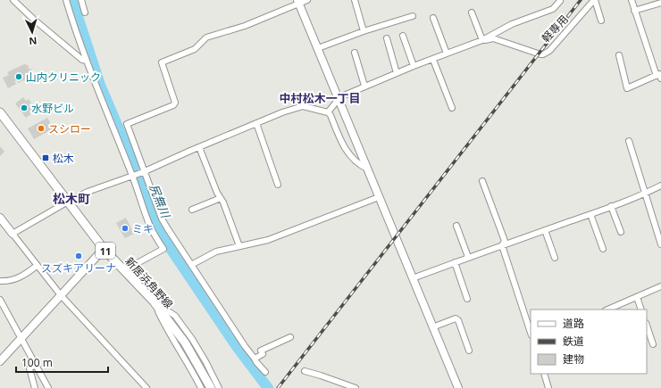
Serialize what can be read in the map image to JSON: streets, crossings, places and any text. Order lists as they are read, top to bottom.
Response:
{
  "streets": {
    "main road": ["11", "新居浜角野線"],
    "street": ["軽専用"]
  },
  "districts": ["中村松木一丁目", "松木町"],
  "water": ["尻無川"],
  "places": {
    "other": [
      "山内クリニック",
      "水野ビル",
      "スシロー",
      "ミキ",
      "スズキアリーナ"
    ],
    "transit": ["松木"]
  },
  "legend": ["道路", "鉄道", "建物"],
  "scale_bar": "100 m",
  "north": "bottom"
}
